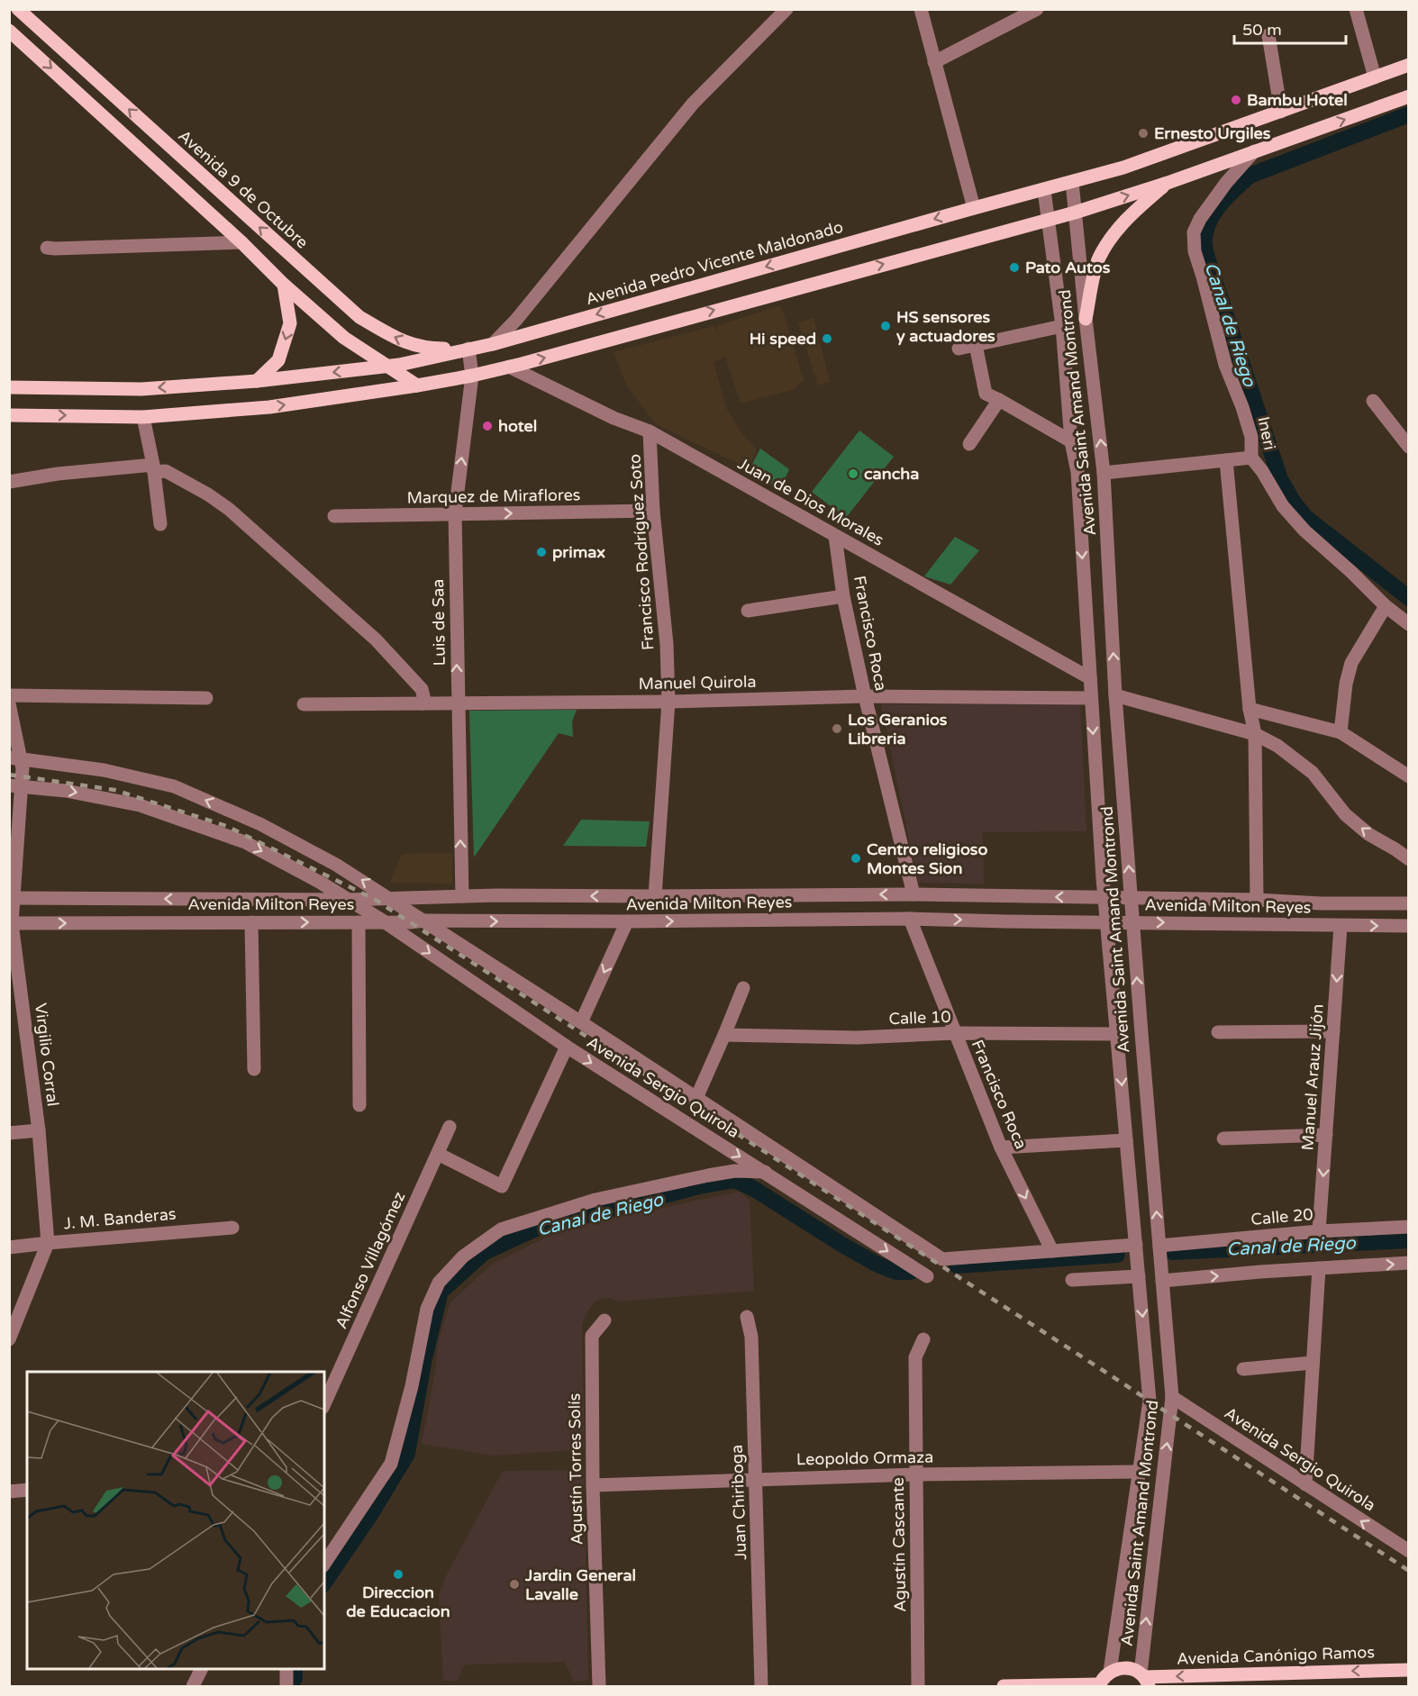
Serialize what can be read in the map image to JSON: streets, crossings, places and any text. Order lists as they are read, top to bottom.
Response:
{
  "streets": {
    "main road": ["Avenida 9 de Octubre", "Avenida Pedro Vicente Maldonado", "Avenida Canónigo Ramos"],
    "street": [
      "Avenida Saint Amand Montrond",
      "Ineri",
      "Marquez de Miraflores",
      "Juan de Dios Morales",
      "Francisco Rodríguez Soto",
      "Luis de Saa",
      "Francisco Roca",
      "Manuel Quirola",
      "Avenida Milton Reyes",
      "Calle 10",
      "Virgilio Corral",
      "Manuel Arauz Jijón",
      "Avenida Sergio Quirola",
      "Calle 20",
      "J. M. Banderas",
      "Alfonso Villagómez",
      "Leopoldo Ormaza",
      "Agustín Torres Solís",
      "Juan Chiriboga",
      "Agustín Cascante"
    ]
  },
  "crossings": [
    ["Avenida 9 de Octubre", "Avenida Pedro Vicente Maldonado"],
    ["Avenida 9 de Octubre", "Luis de Saa"],
    ["Avenida Pedro Vicente Maldonado", "Avenida Saint Amand Montrond"],
    ["Avenida Pedro Vicente Maldonado", "Luis de Saa"],
    ["Avenida Saint Amand Montrond", "Juan de Dios Morales"],
    ["Avenida Saint Amand Montrond", "Manuel Quirola"],
    ["Avenida Saint Amand Montrond", "Avenida Milton Reyes"],
    ["Avenida Saint Amand Montrond", "Calle 10"],
    ["Avenida Saint Amand Montrond", "Avenida Sergio Quirola"],
    ["Avenida Saint Amand Montrond", "Calle 20"],
    ["Avenida Saint Amand Montrond", "Leopoldo Ormaza"],
    ["Avenida Saint Amand Montrond", "Avenida Canónigo Ramos"],
    ["Marquez de Miraflores", "Francisco Rodríguez Soto"],
    ["Marquez de Miraflores", "Luis de Saa"],
    ["Juan de Dios Morales", "Francisco Rodríguez Soto"],
    ["Juan de Dios Morales", "Francisco Roca"],
    ["Francisco Rodríguez Soto", "Manuel Quirola"],
    ["Francisco Rodríguez Soto", "Avenida Milton Reyes"],
    ["Luis de Saa", "Manuel Quirola"],
    ["Luis de Saa", "Avenida Milton Reyes"],
    ["Francisco Roca", "Manuel Quirola"],
    ["Francisco Roca", "Avenida Milton Reyes"],
    ["Francisco Roca", "Calle 10"],
    ["Francisco Roca", "Avenida Sergio Quirola"],
    ["Avenida Milton Reyes", "Virgilio Corral"],
    ["Avenida Milton Reyes", "Manuel Arauz Jijón"],
    ["Avenida Milton Reyes", "Avenida Sergio Quirola"],
    ["Virgilio Corral", "Avenida Sergio Quirola"],
    ["Virgilio Corral", "J. M. Banderas"],
    ["Manuel Arauz Jijón", "Calle 20"],
    ["Leopoldo Ormaza", "Agustín Torres Solís"],
    ["Leopoldo Ormaza", "Juan Chiriboga"],
    ["Leopoldo Ormaza", "Agustín Cascante"]
  ],
  "one_way": [
    "Marquez de Miraflores",
    "Luis de Saa",
    "Manuel Arauz Jijón",
    "Avenida Canónigo Ramos"
  ],
  "water": ["Canal de Riego"],
  "places": [
    "Bambu Hotel",
    "Ernesto Urgiles",
    "Pato Autos",
    "HS sensores y actuadores",
    "Hi speed",
    "hotel",
    "cancha",
    "primax",
    "Los Geranios Libreria",
    "Centro religioso Montes Sion",
    "Direccion de Educacion",
    "Jardin General Lavalle"
  ],
  "scale_bar": "50 m"
}
